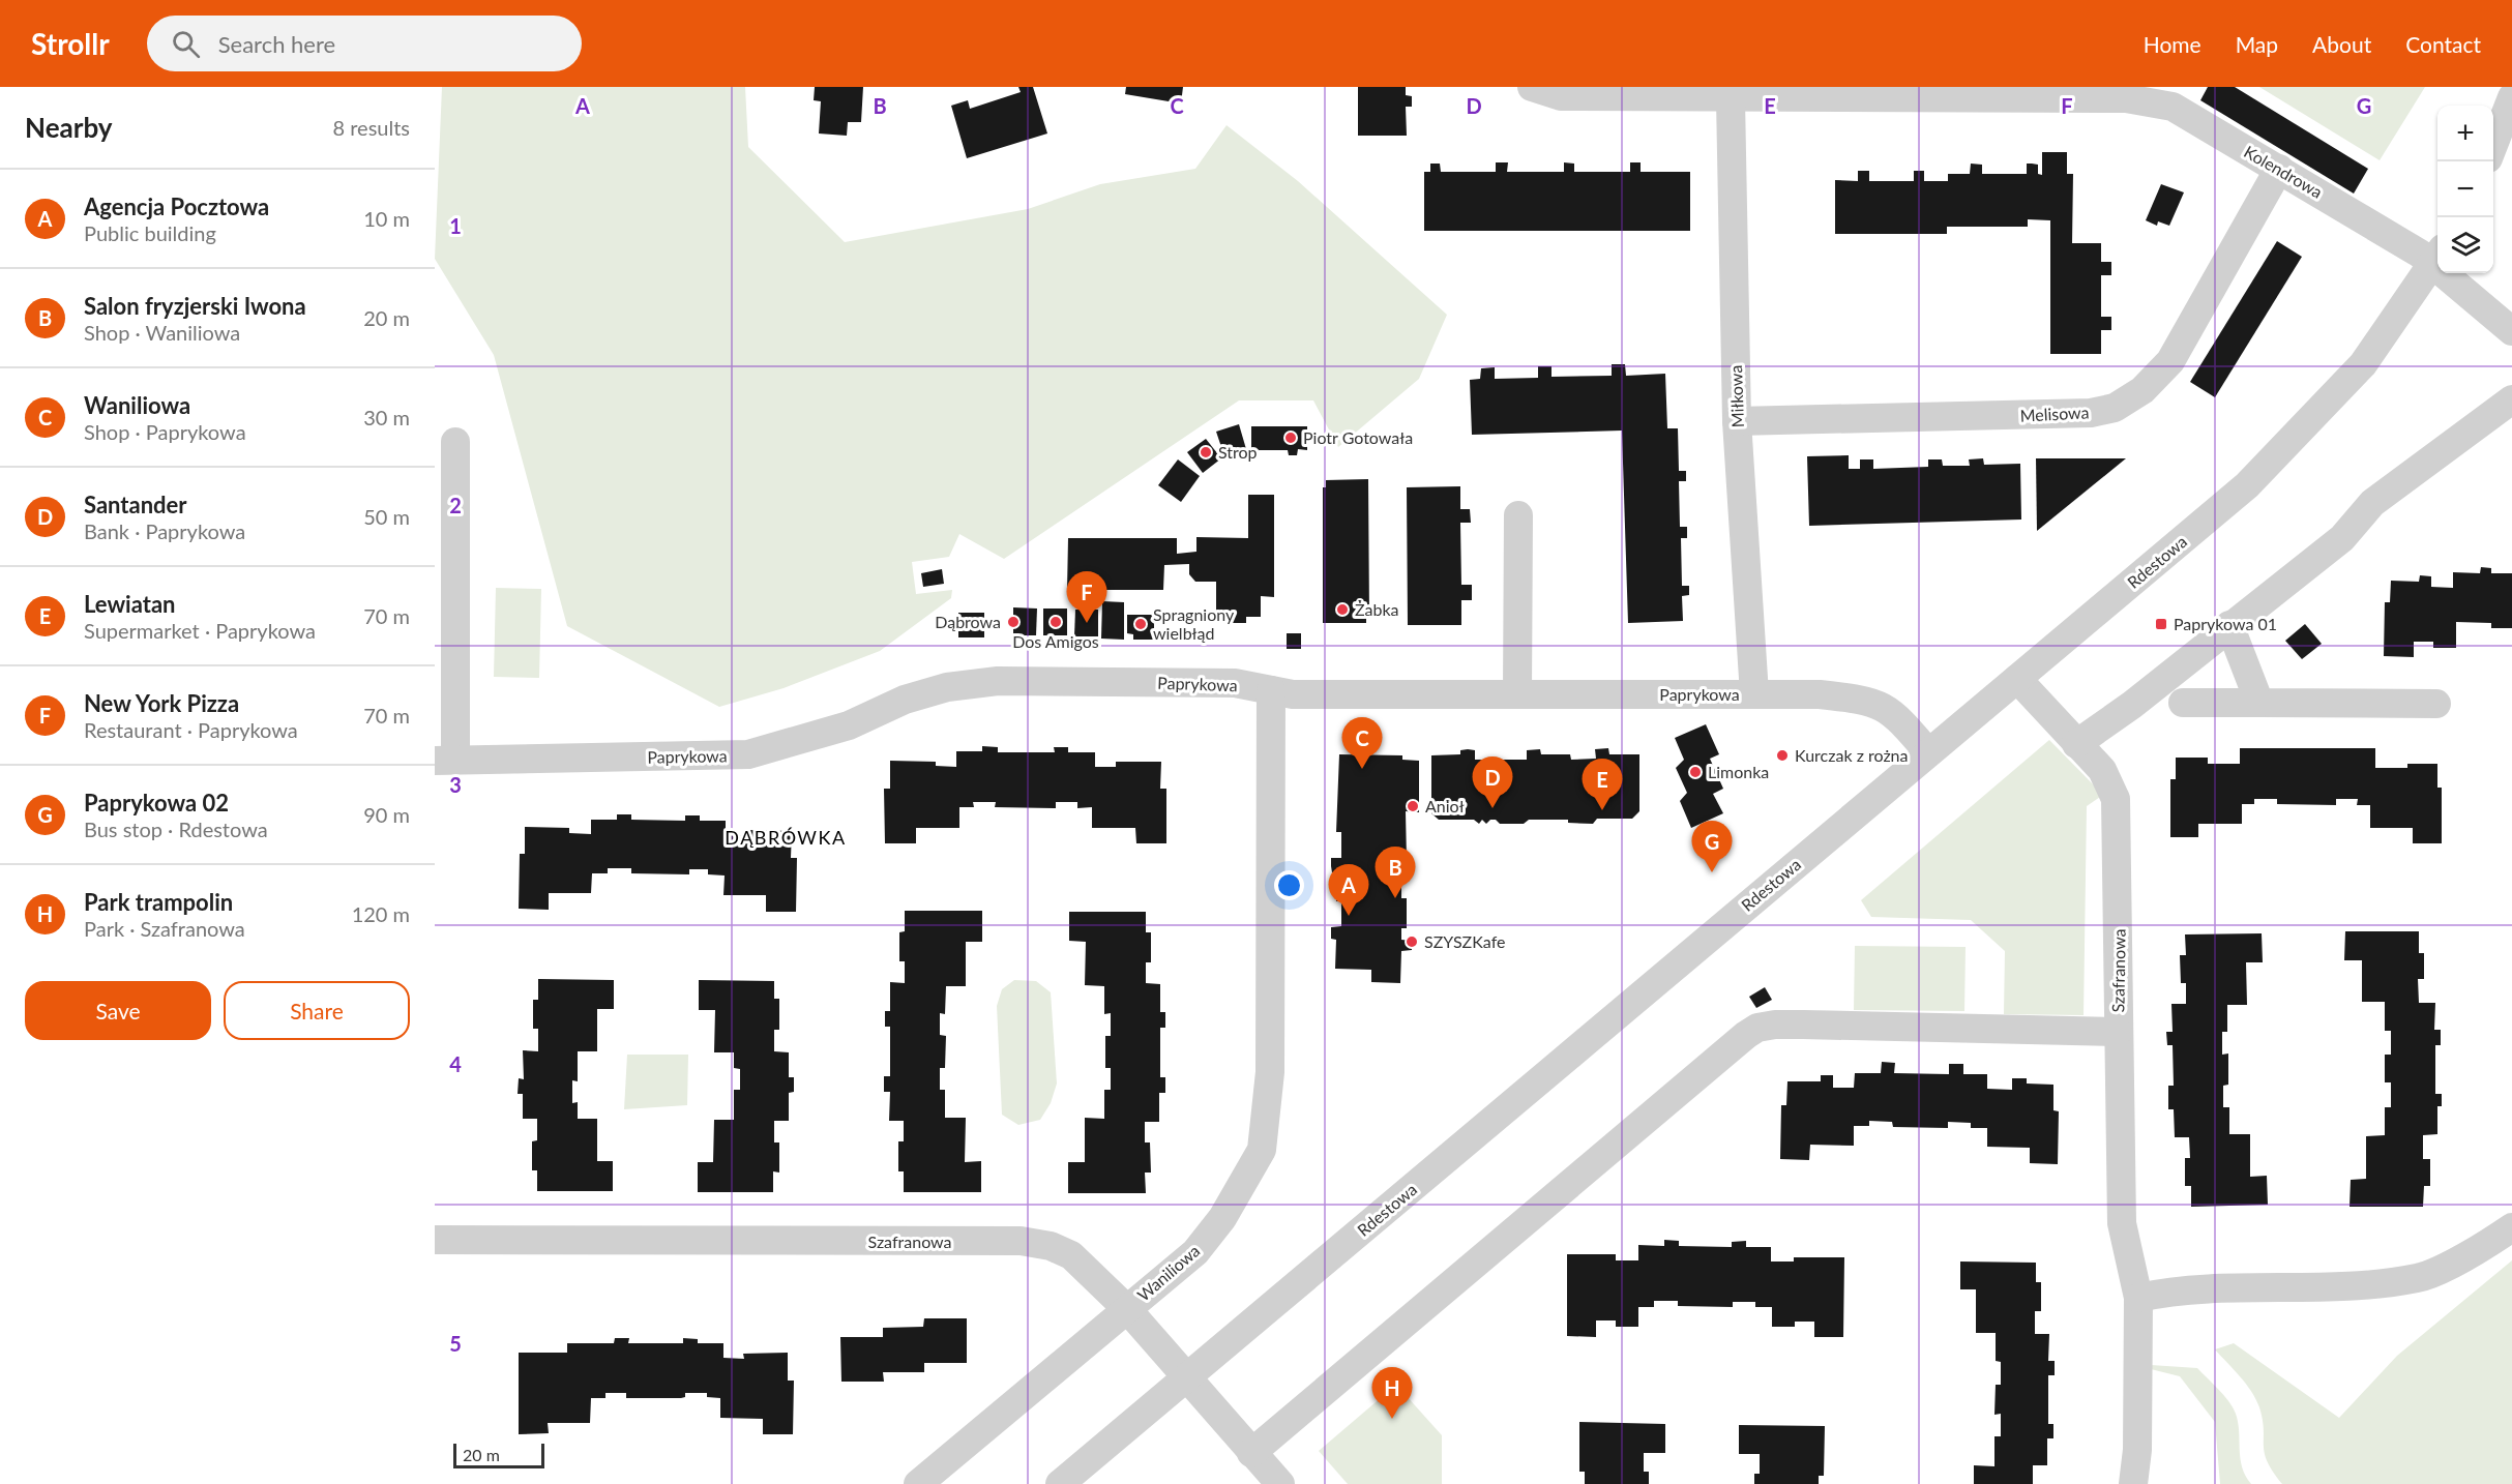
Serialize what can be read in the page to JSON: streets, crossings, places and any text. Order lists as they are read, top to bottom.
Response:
{
  "streets": {
    "street": [
      "Kolendrowa",
      "Miłkowa",
      "Melisowa",
      "Rdestowa",
      "Paprykowa",
      "Szafranowa",
      "Waniliowa"
    ]
  },
  "crossings": [
    ["Kolendrowa", "Miłkowa"],
    ["Kolendrowa", "Melisowa"],
    ["Kolendrowa", "Rdestowa"],
    ["Miłkowa", "Melisowa"],
    ["Miłkowa", "Paprykowa"],
    ["Rdestowa", "Paprykowa"],
    ["Rdestowa", "Szafranowa"],
    ["Paprykowa", "Waniliowa"],
    ["Szafranowa", "Waniliowa"]
  ],
  "districts": ["DĄBRÓWKA"],
  "places": {
    "other": [
      "Piotr Gotowała",
      "Strop",
      "Żabka",
      "Dąbrowa",
      "Dos Amigos",
      "Spragniony wielbłąd",
      "Kurczak z rożna",
      "Limonka",
      "Anioł",
      "SZYSZKafe"
    ],
    "transit": ["Paprykowa 01"]
  },
  "scale_bar": "20 m",
  "page": {
    "header": "Strollr",
    "search": "Search here",
    "nav": [
      "Home",
      "Map",
      "About",
      "Contact"
    ],
    "heading": ["Nearby", "8 results"],
    "map_buttons": ["+", "−"],
    "list": [
      {
        "mark": "A",
        "name": "Agencja Pocztowa",
        "note": "Public building",
        "value": "10 m"
      },
      {
        "mark": "B",
        "name": "Salon fryzjerski Iwona",
        "note": "Shop · Waniliowa",
        "value": "20 m"
      },
      {
        "mark": "C",
        "name": "Waniliowa",
        "note": "Shop · Paprykowa",
        "value": "30 m"
      },
      {
        "mark": "D",
        "name": "Santander",
        "note": "Bank · Paprykowa",
        "value": "50 m"
      },
      {
        "mark": "E",
        "name": "Lewiatan",
        "note": "Supermarket · Paprykowa",
        "value": "70 m"
      },
      {
        "mark": "F",
        "name": "New York Pizza",
        "note": "Restaurant · Paprykowa",
        "value": "70 m"
      },
      {
        "mark": "G",
        "name": "Paprykowa 02",
        "note": "Bus stop · Rdestowa",
        "value": "90 m"
      },
      {
        "mark": "H",
        "name": "Park trampolin",
        "note": "Park · Szafranowa",
        "value": "120 m"
      }
    ],
    "pins": [
      "F",
      "C",
      "D",
      "E",
      "G",
      "B",
      "A",
      "H"
    ],
    "buttons": ["Save", "Share"],
    "scale": "20 m"
  },
  "grid": {
    "columns": [
      "A",
      "B",
      "C",
      "D",
      "E",
      "F",
      "G"
    ],
    "rows": [
      "1",
      "2",
      "3",
      "4",
      "5"
    ]
  }
}
